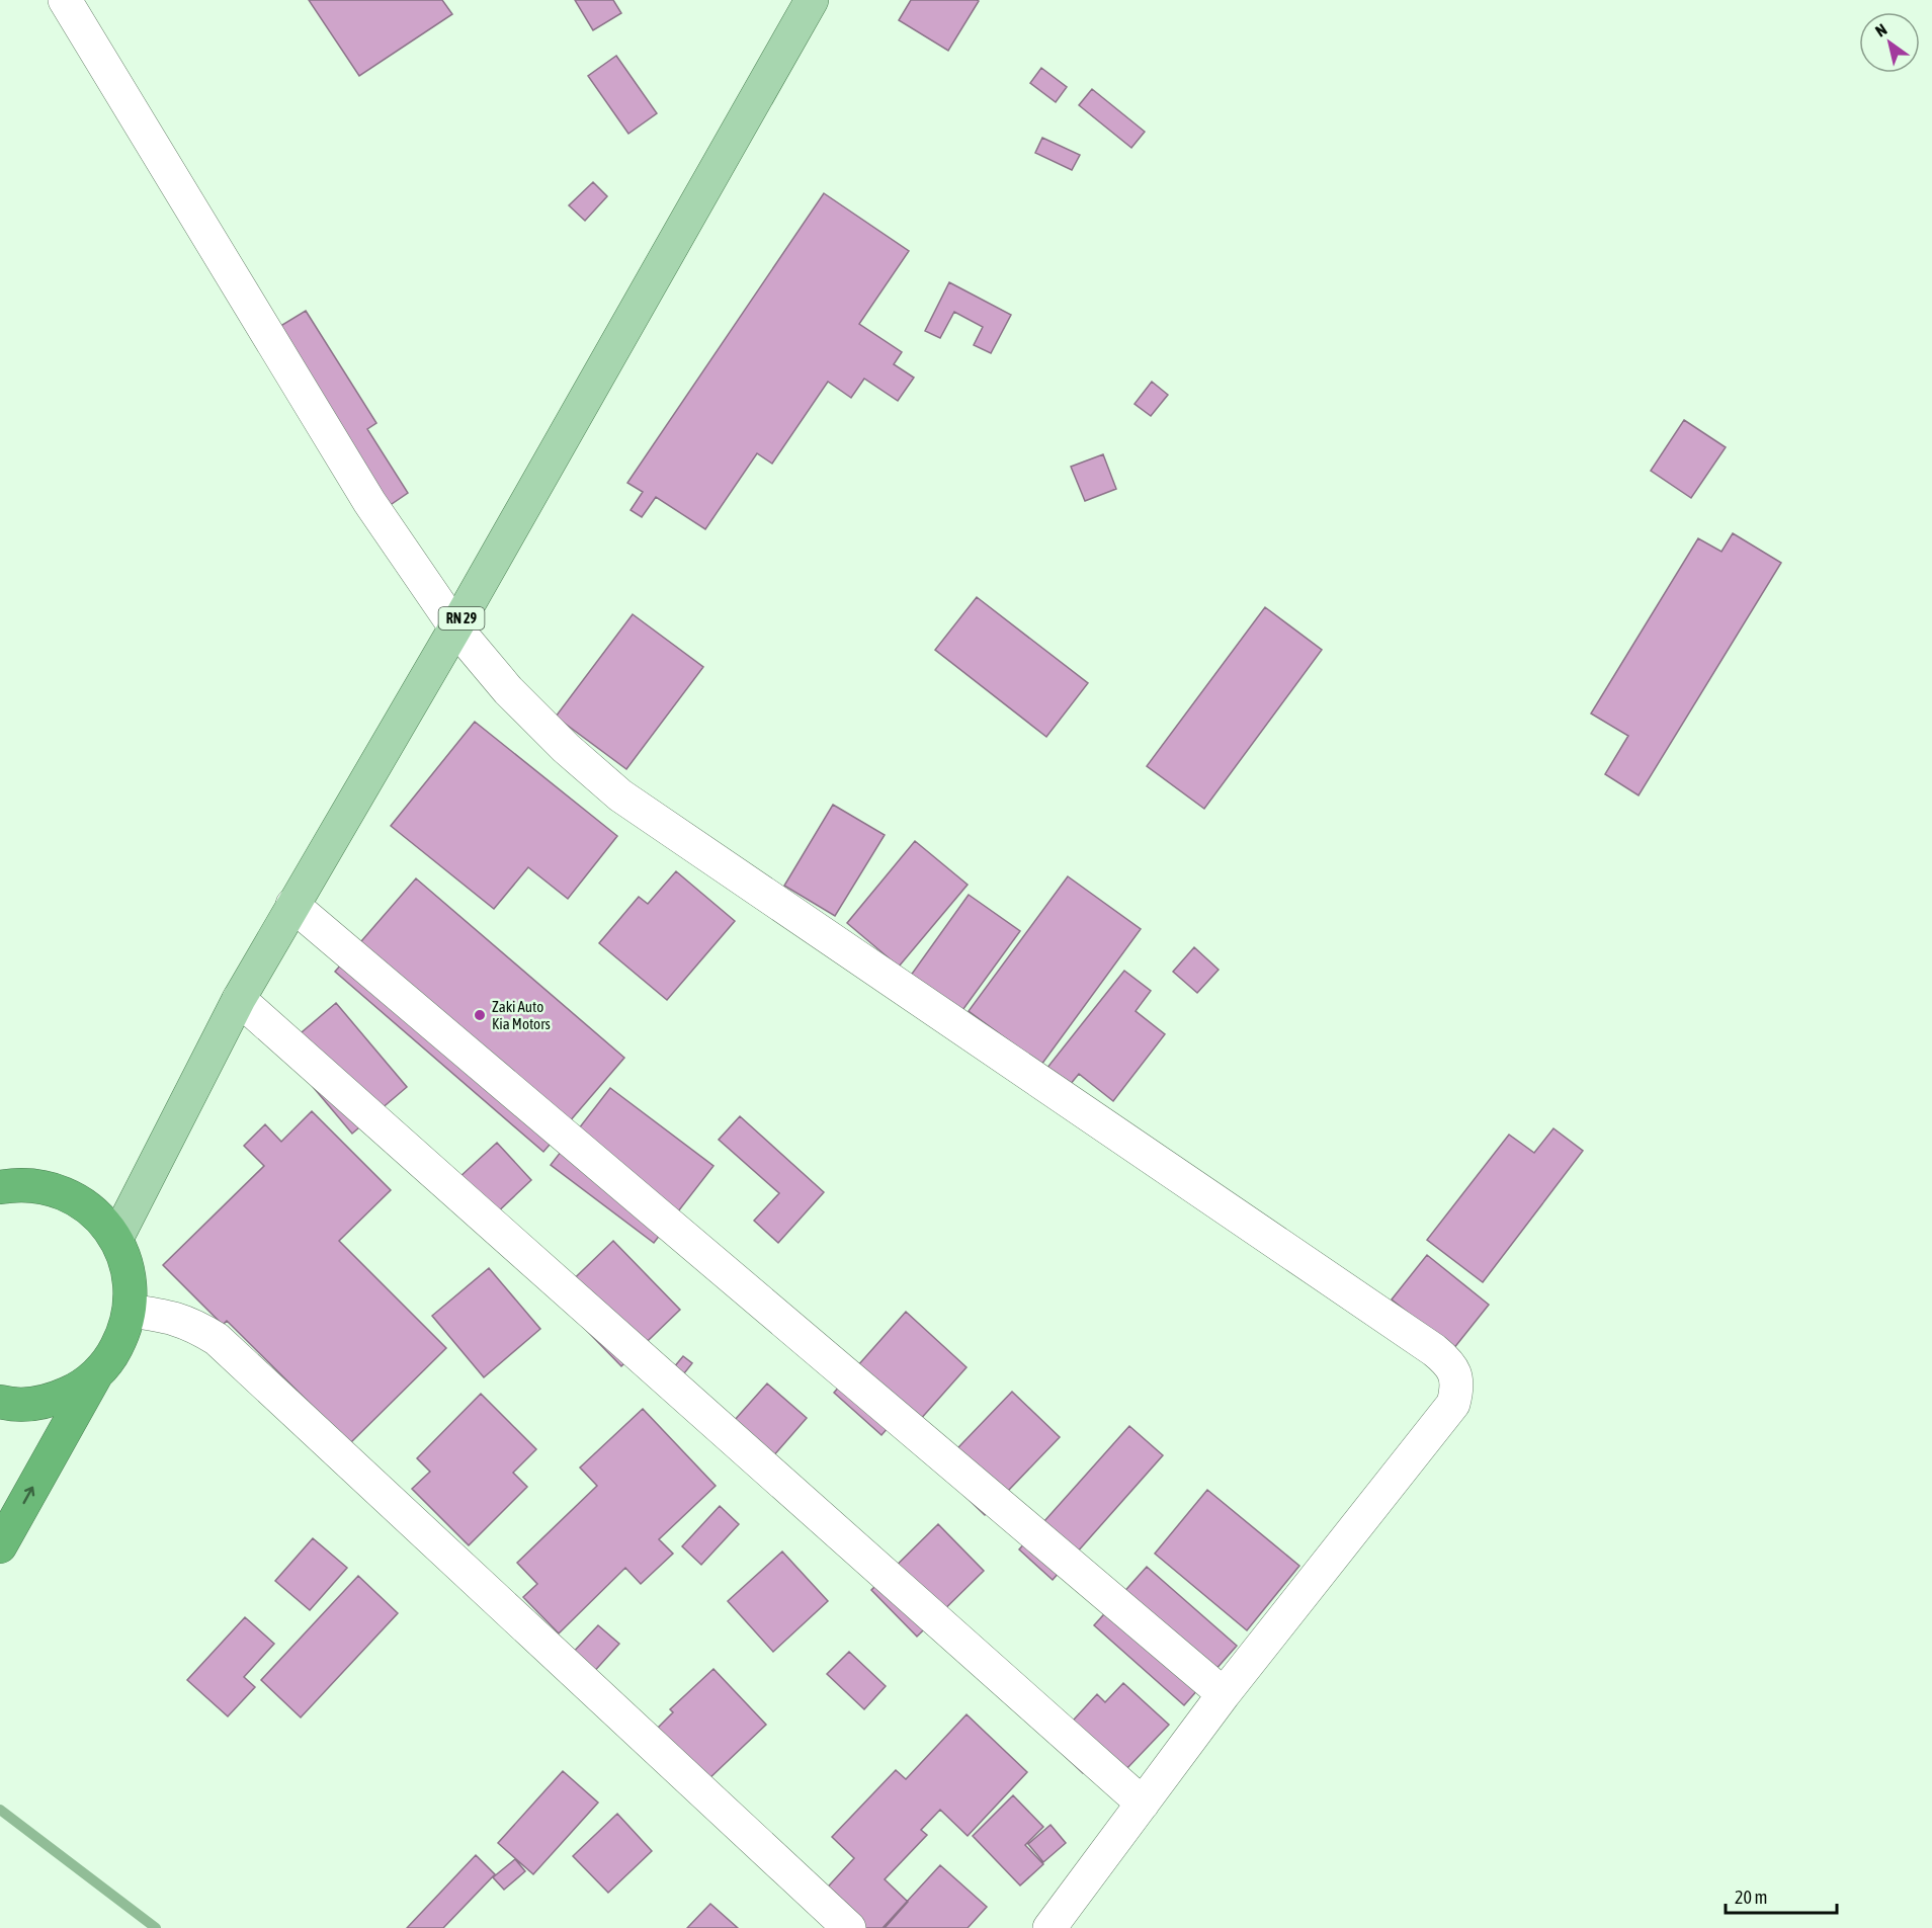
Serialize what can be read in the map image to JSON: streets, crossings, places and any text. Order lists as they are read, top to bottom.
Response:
{
  "streets": {
    "main road": ["RN 29"]
  },
  "places": ["Zaki Auto Kia Motors"],
  "scale_bar": "20 m",
  "north": "top left"
}
